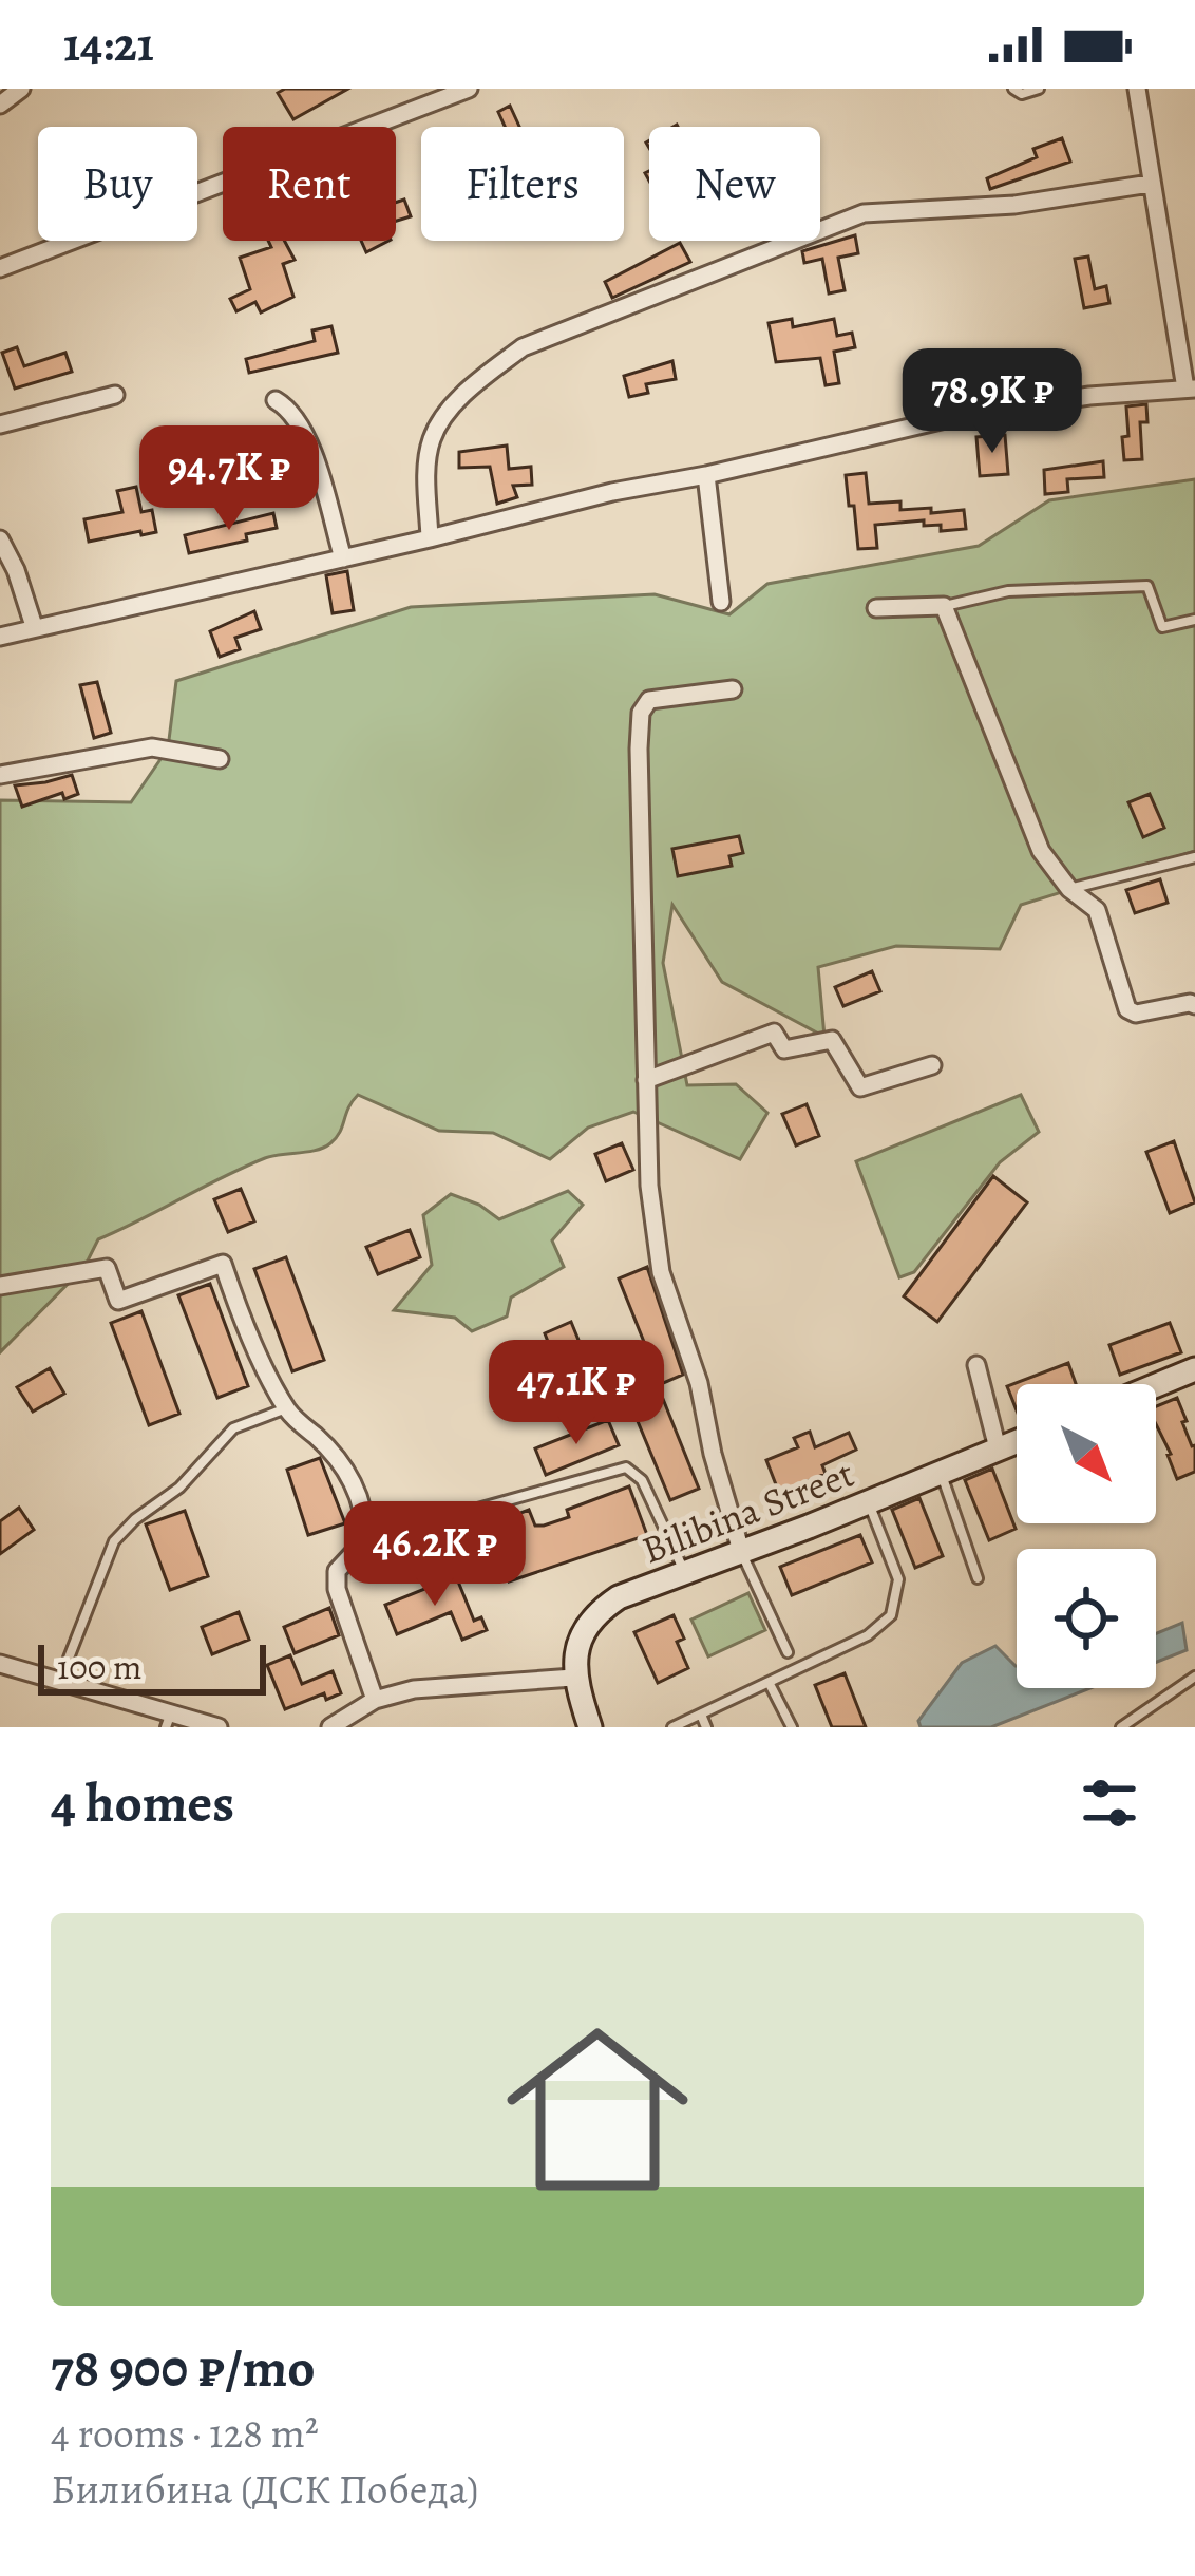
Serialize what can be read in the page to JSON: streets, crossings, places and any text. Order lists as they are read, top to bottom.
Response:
{
  "streets": {
    "main road": ["Bilibina Street"]
  },
  "scale_bar": "100 m",
  "north": "bottom right",
  "page": {
    "status": "14:21",
    "chip": [
      "Buy",
      "Rent",
      "Filters",
      "New"
    ],
    "price": [
      "78.9K ₽",
      "94.7K ₽",
      "47.1K ₽",
      "46.2K ₽"
    ],
    "scale": "100 m",
    "heading": "4 homes",
    "list": [
      {
        "name": "78 900 ₽/mo",
        "note": "4 rooms · 128 m² · Билибина (ДСК Победа)"
      }
    ]
  }
}
